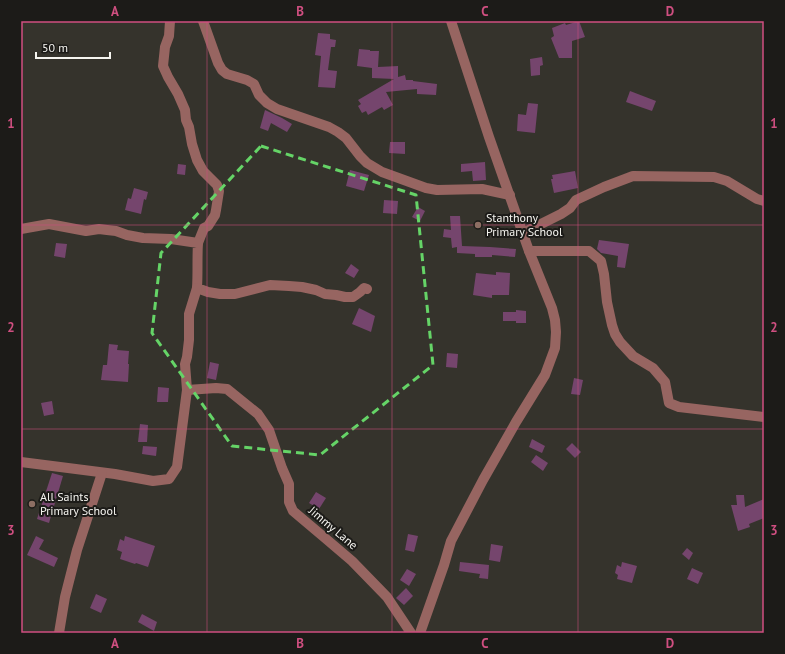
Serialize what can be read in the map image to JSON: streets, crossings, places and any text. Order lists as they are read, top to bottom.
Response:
{
  "streets": {
    "street": ["Jimmy Lane"]
  },
  "places": ["Stanthony Primary School", "All Saints Primary School"],
  "scale_bar": "50 m",
  "grid": {
    "columns": [
      "A",
      "B",
      "C",
      "D"
    ],
    "rows": ["1", "2", "3"]
  }
}
